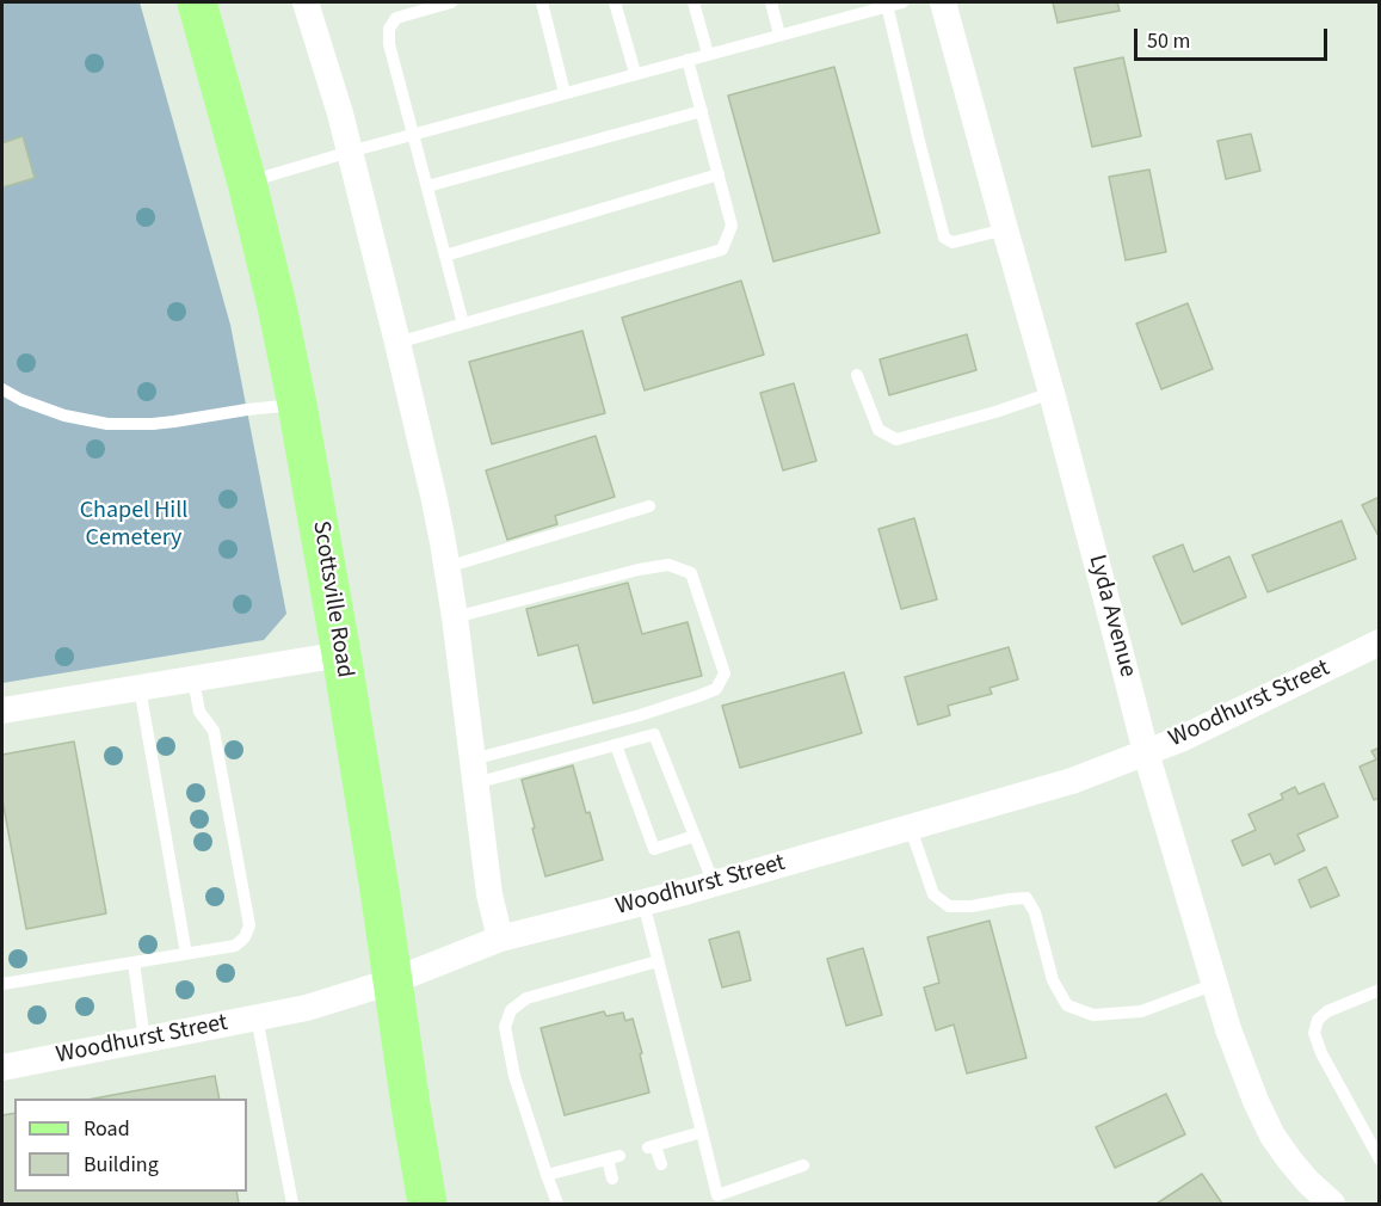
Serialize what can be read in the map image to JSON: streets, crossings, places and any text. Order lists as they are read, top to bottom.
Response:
{
  "streets": {
    "main road": ["Scottsville Road"],
    "street": ["Lyda Avenue", "Woodhurst Street"]
  },
  "crossings": [
    ["Scottsville Road", "Woodhurst Street"],
    ["Lyda Avenue", "Woodhurst Street"]
  ],
  "parks": ["Chapel Hill Cemetery"],
  "legend": ["Road", "Building"],
  "scale_bar": "50 m"
}
